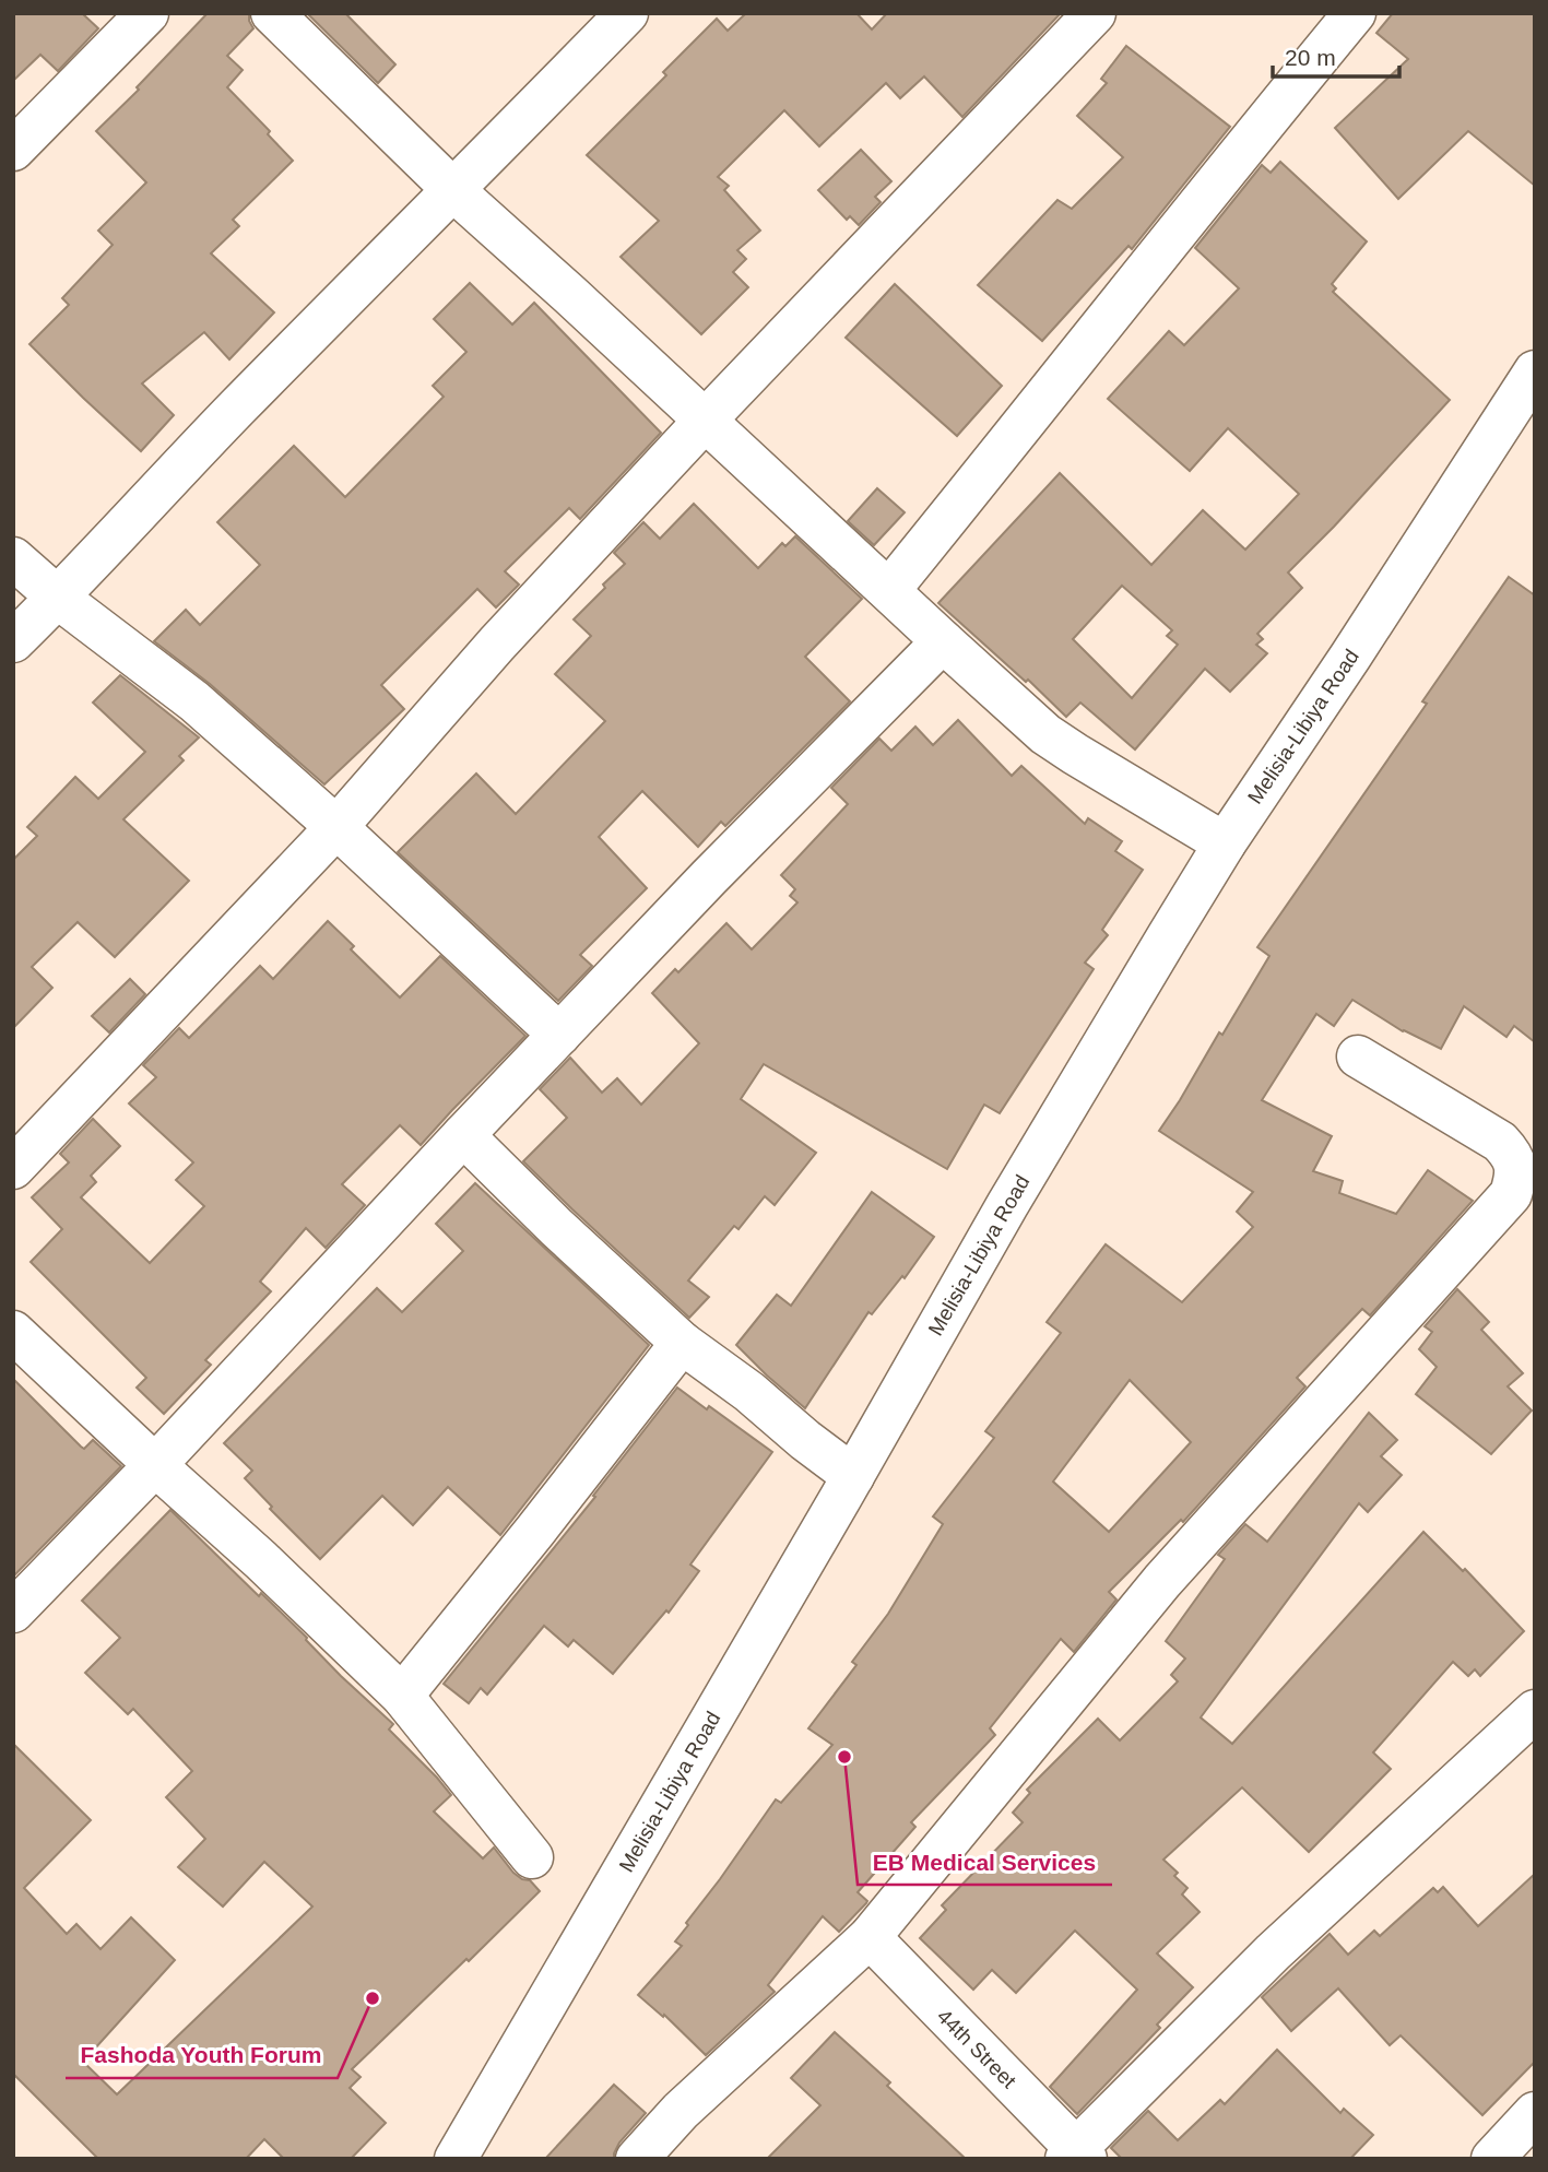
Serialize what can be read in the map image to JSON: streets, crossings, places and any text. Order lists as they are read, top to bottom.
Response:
{
  "streets": {
    "street": ["Melisia-Libiya Road", "44th Street"]
  },
  "places": ["EB Medical Services", "Fashoda Youth Forum"],
  "scale_bar": "20 m"
}
